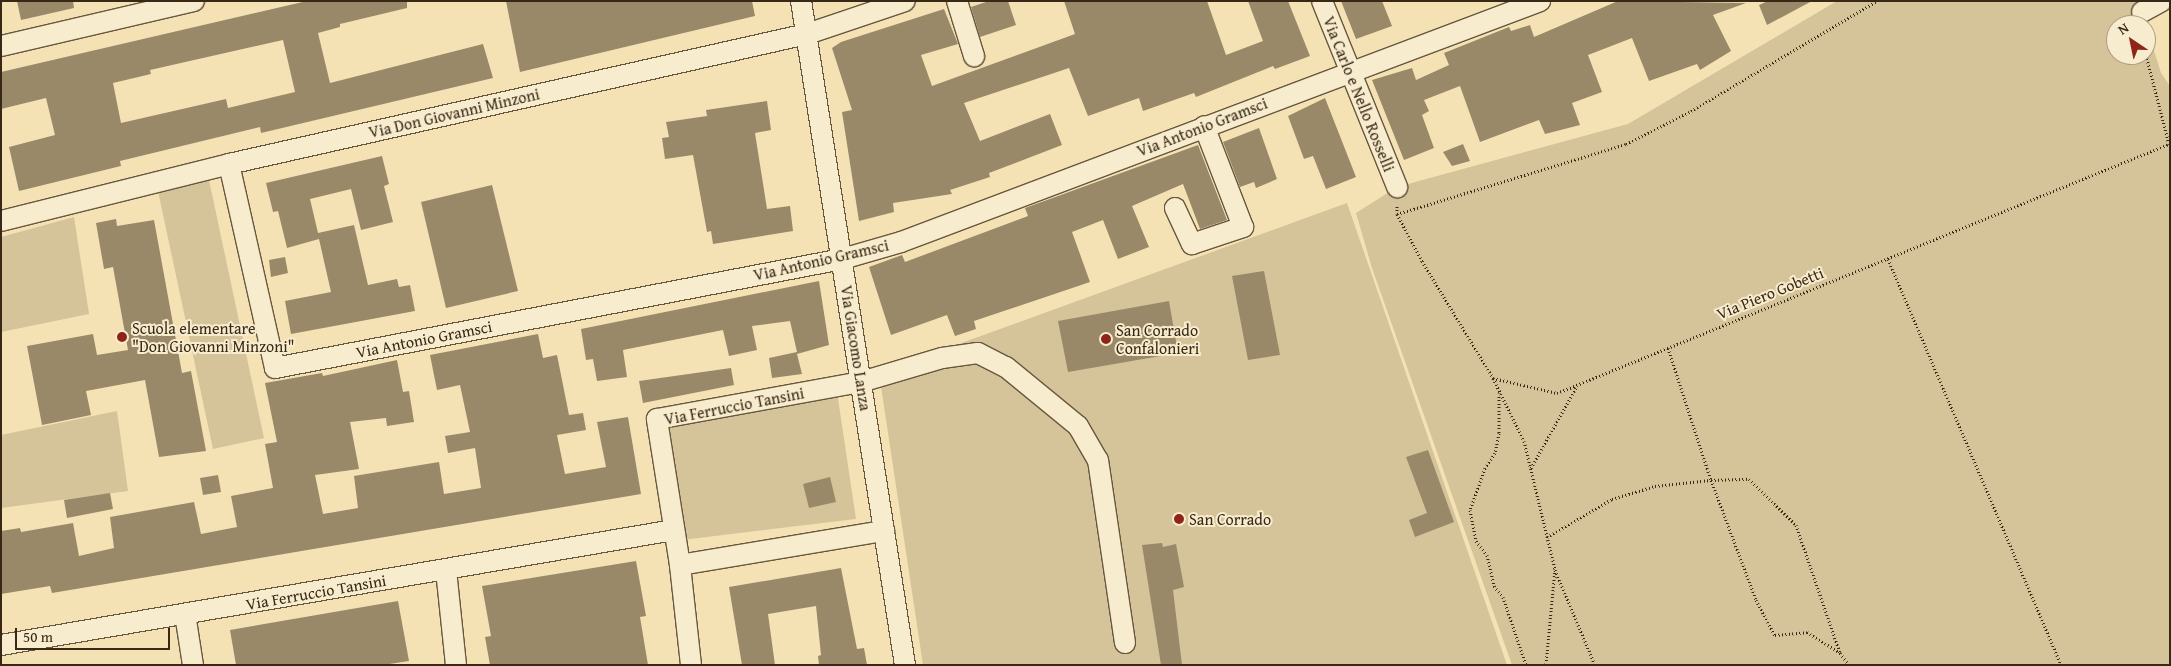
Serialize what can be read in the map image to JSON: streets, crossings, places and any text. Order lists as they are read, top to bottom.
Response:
{
  "streets": {
    "street": [
      "Via Carlo e Nello Rosselli",
      "Via Don Giovanni Minzoni",
      "Via Antonio Gramsci",
      "Via Giacomo Lanza",
      "Via Ferruccio Tansini"
    ],
    "path": ["Via Piero Gobetti"]
  },
  "crossings": [
    ["Via Carlo e Nello Rosselli", "Via Antonio Gramsci"],
    ["Via Don Giovanni Minzoni", "Via Antonio Gramsci"],
    ["Via Don Giovanni Minzoni", "Via Giacomo Lanza"],
    ["Via Antonio Gramsci", "Via Giacomo Lanza"],
    ["Via Giacomo Lanza", "Via Ferruccio Tansini"]
  ],
  "places": ["Scuola elementare \"Don Giovanni Minzoni\"", "San Corrado Confalonieri", "San Corrado"],
  "scale_bar": "50 m",
  "north": "top left"
}
